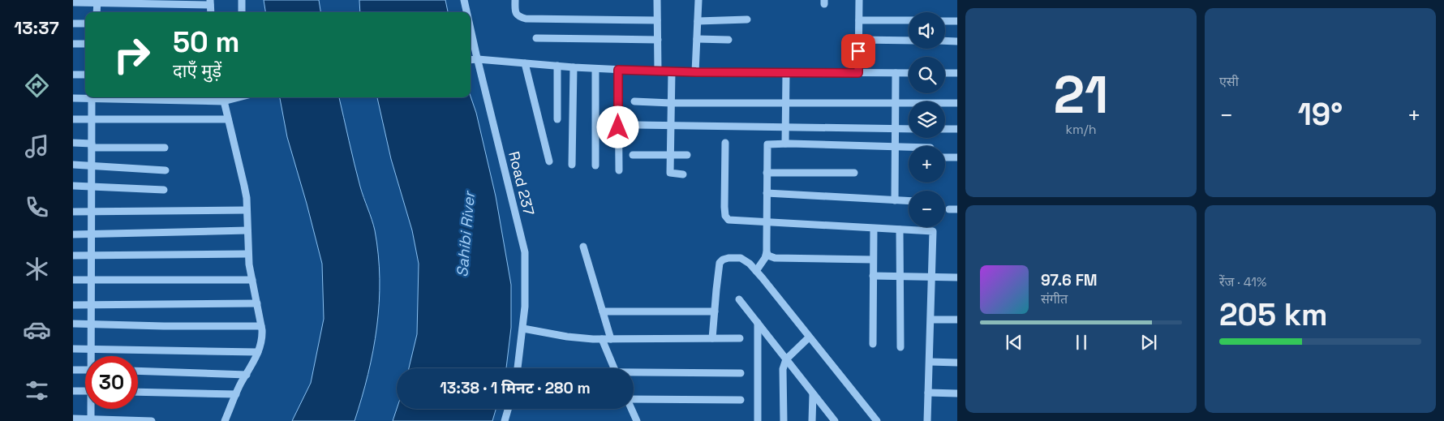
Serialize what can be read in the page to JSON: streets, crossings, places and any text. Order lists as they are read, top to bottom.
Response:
{
  "streets": {
    "street": ["Road 237"]
  },
  "water": ["Sahibi River"],
  "page": {
    "tabs": "13:37",
    "tile": [
      ["21", "km/h"],
      "एसी",
      ["रेंज · 41%", "205 km"]
    ],
    "map_buttons": ["+", "−"],
    "turn": ["50 m", "दाएँ मुड़ें"],
    "heat": ["−", "19°", "+"],
    "song": ["97.6 FM", "संगीत"],
    "limit": "30",
    "trip": "13:38 · 1 मिनट · 280 m"
  }
}
